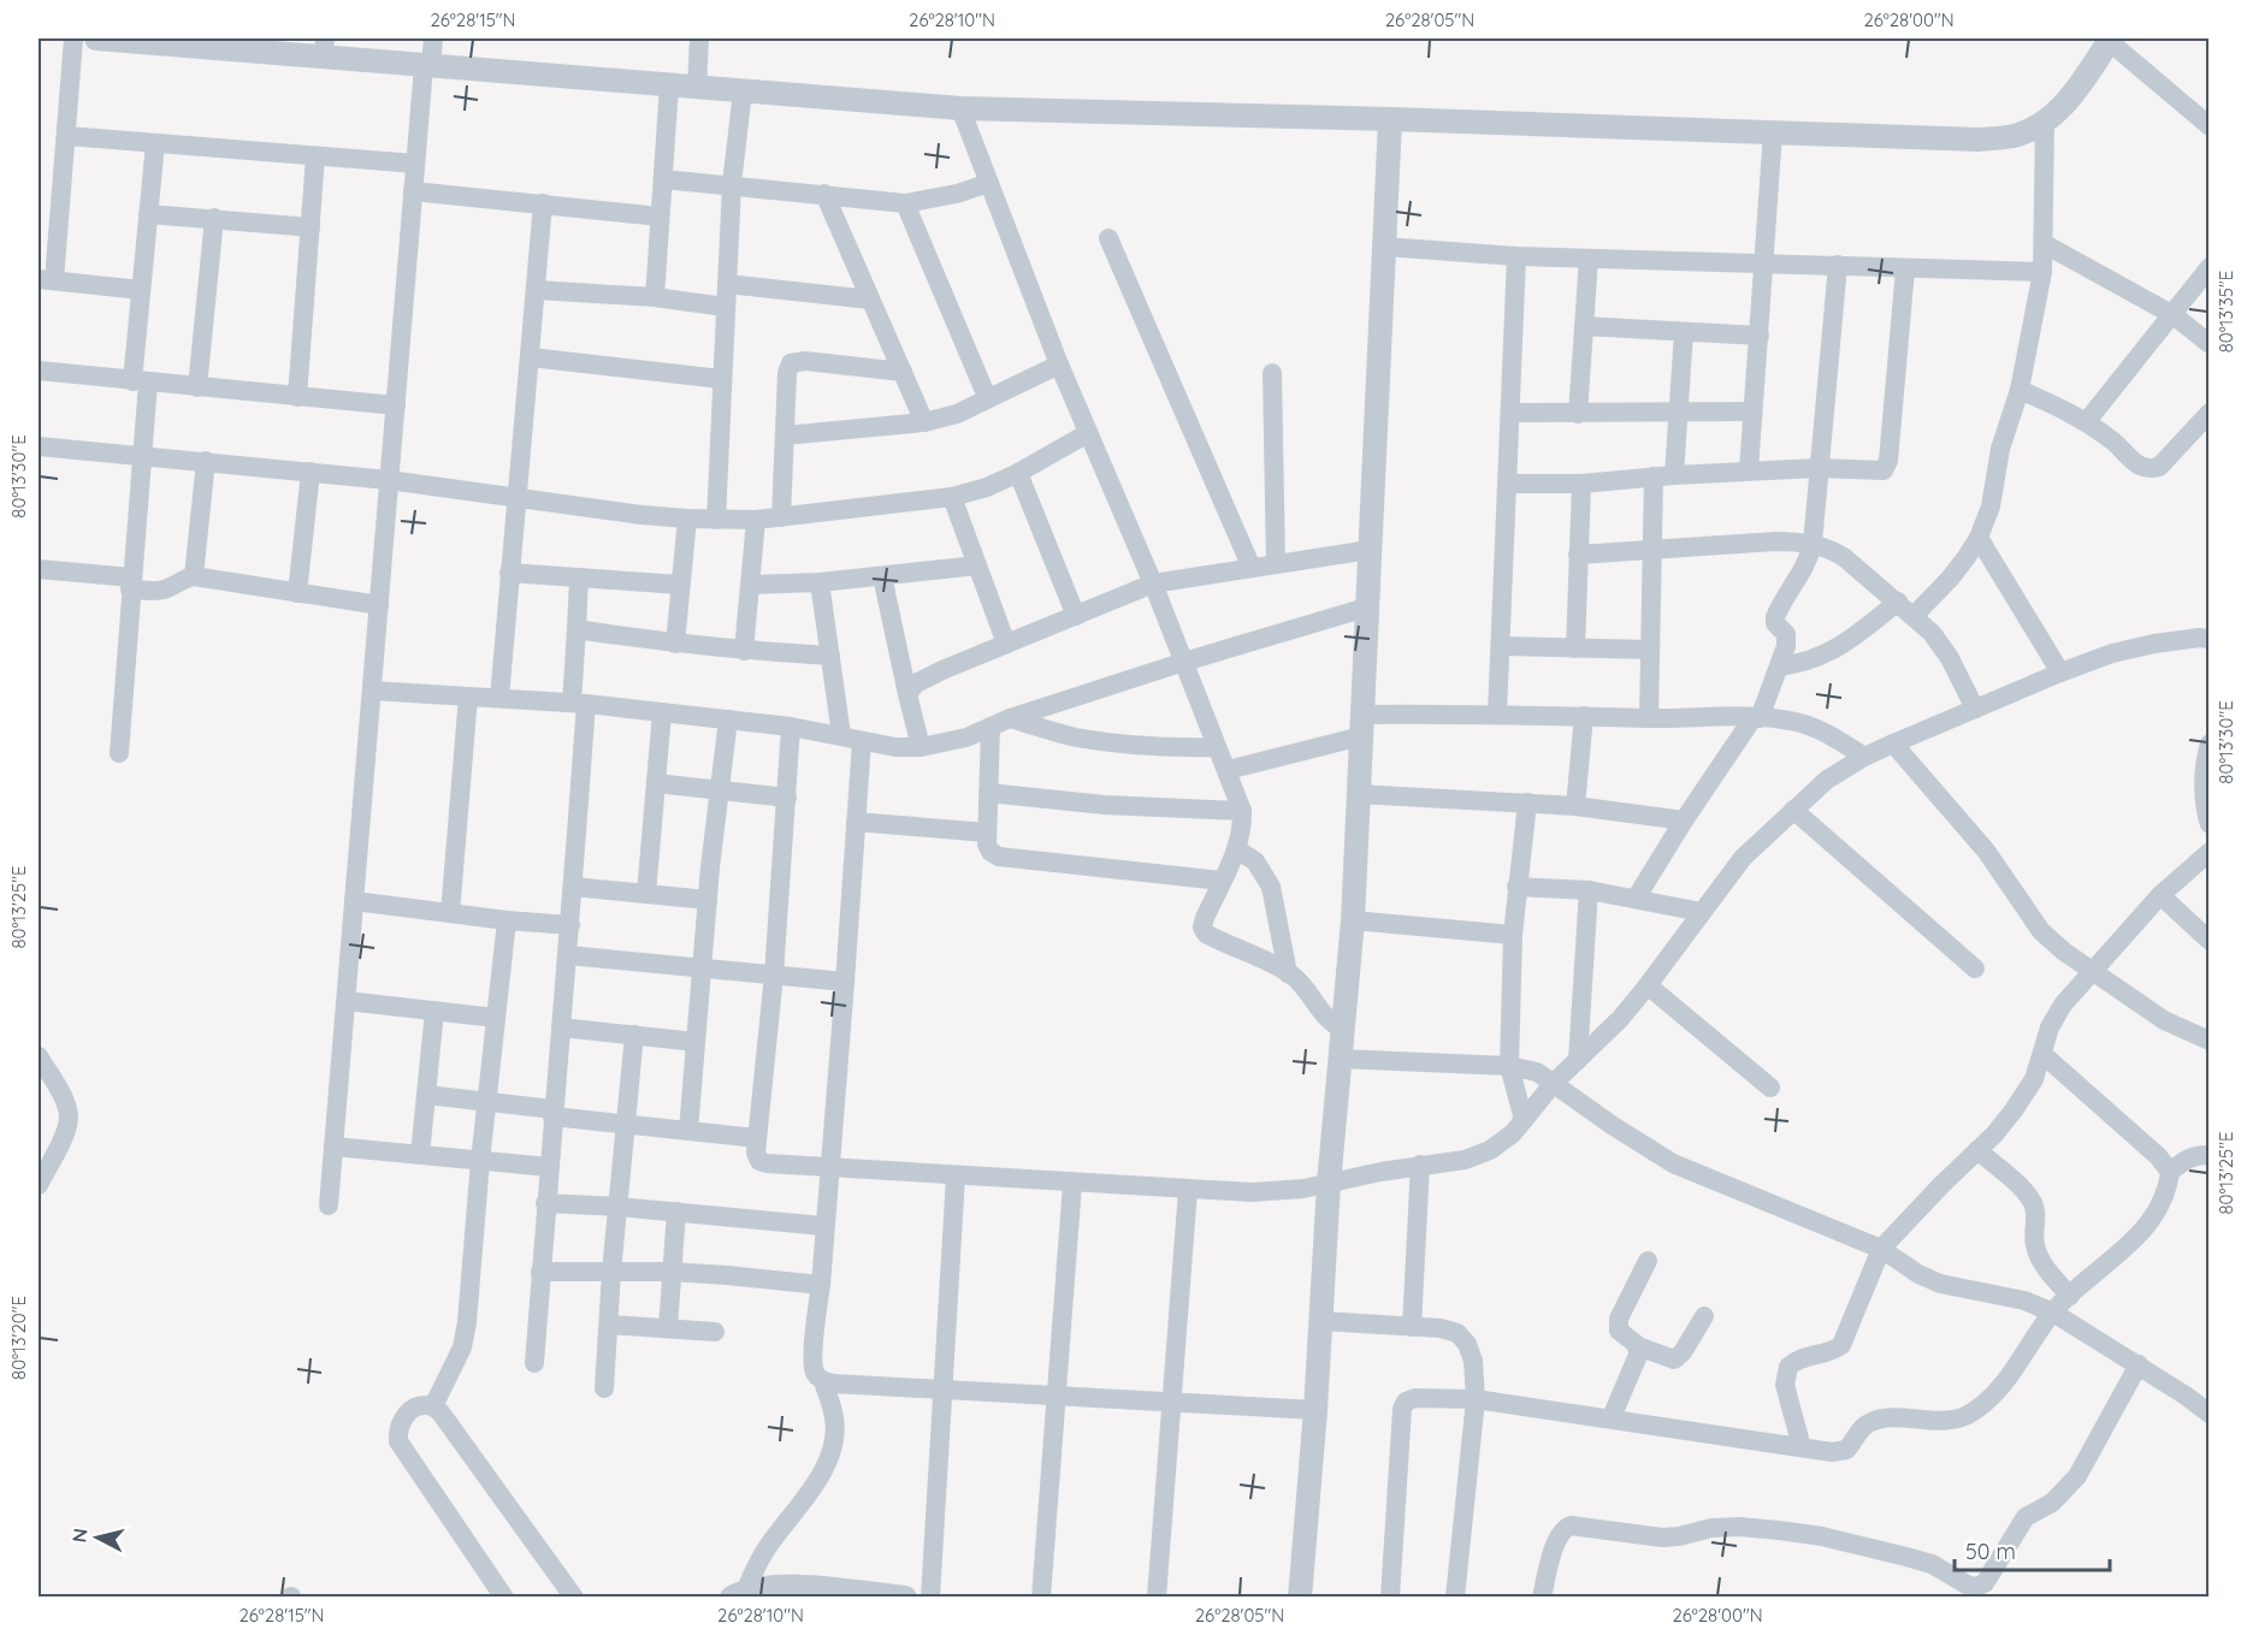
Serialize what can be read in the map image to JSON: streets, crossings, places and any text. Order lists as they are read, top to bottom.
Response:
{
  "scale_bar": "50 m",
  "north": "left",
  "coordinates": [
    "26°28'15\"N",
    "26°28'10\"N",
    "26°28'05\"N",
    "26°28'00\"N",
    "80°13'35\"E",
    "80°13'30\"E",
    "80°13'25\"E",
    "80°13'20\"E"
  ]
}
